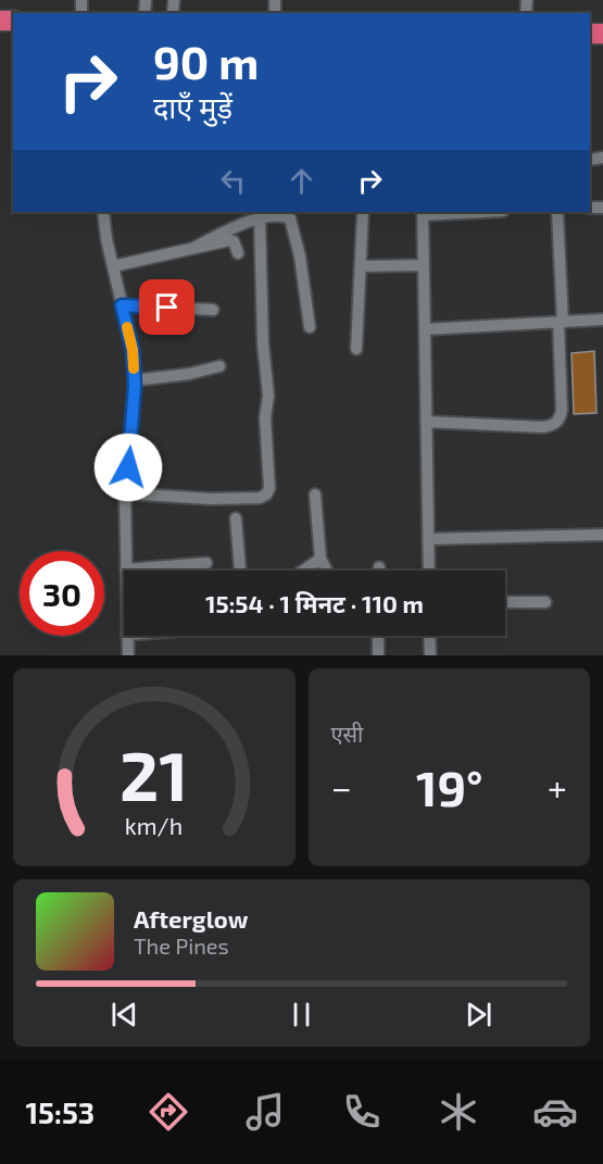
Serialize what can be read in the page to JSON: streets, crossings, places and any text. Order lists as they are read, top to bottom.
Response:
{
  "page": {
    "turn": ["90 m", "दाएँ मुड़ें"],
    "limit": "30",
    "trip": "15:54 · 1 मिनट · 110 m",
    "tile": "एसी",
    "heat": ["−", "19°", "+"],
    "song": ["Afterglow", "The Pines"],
    "tabs": "15:53",
    "gauge": ["21", "km/h"]
  }
}
